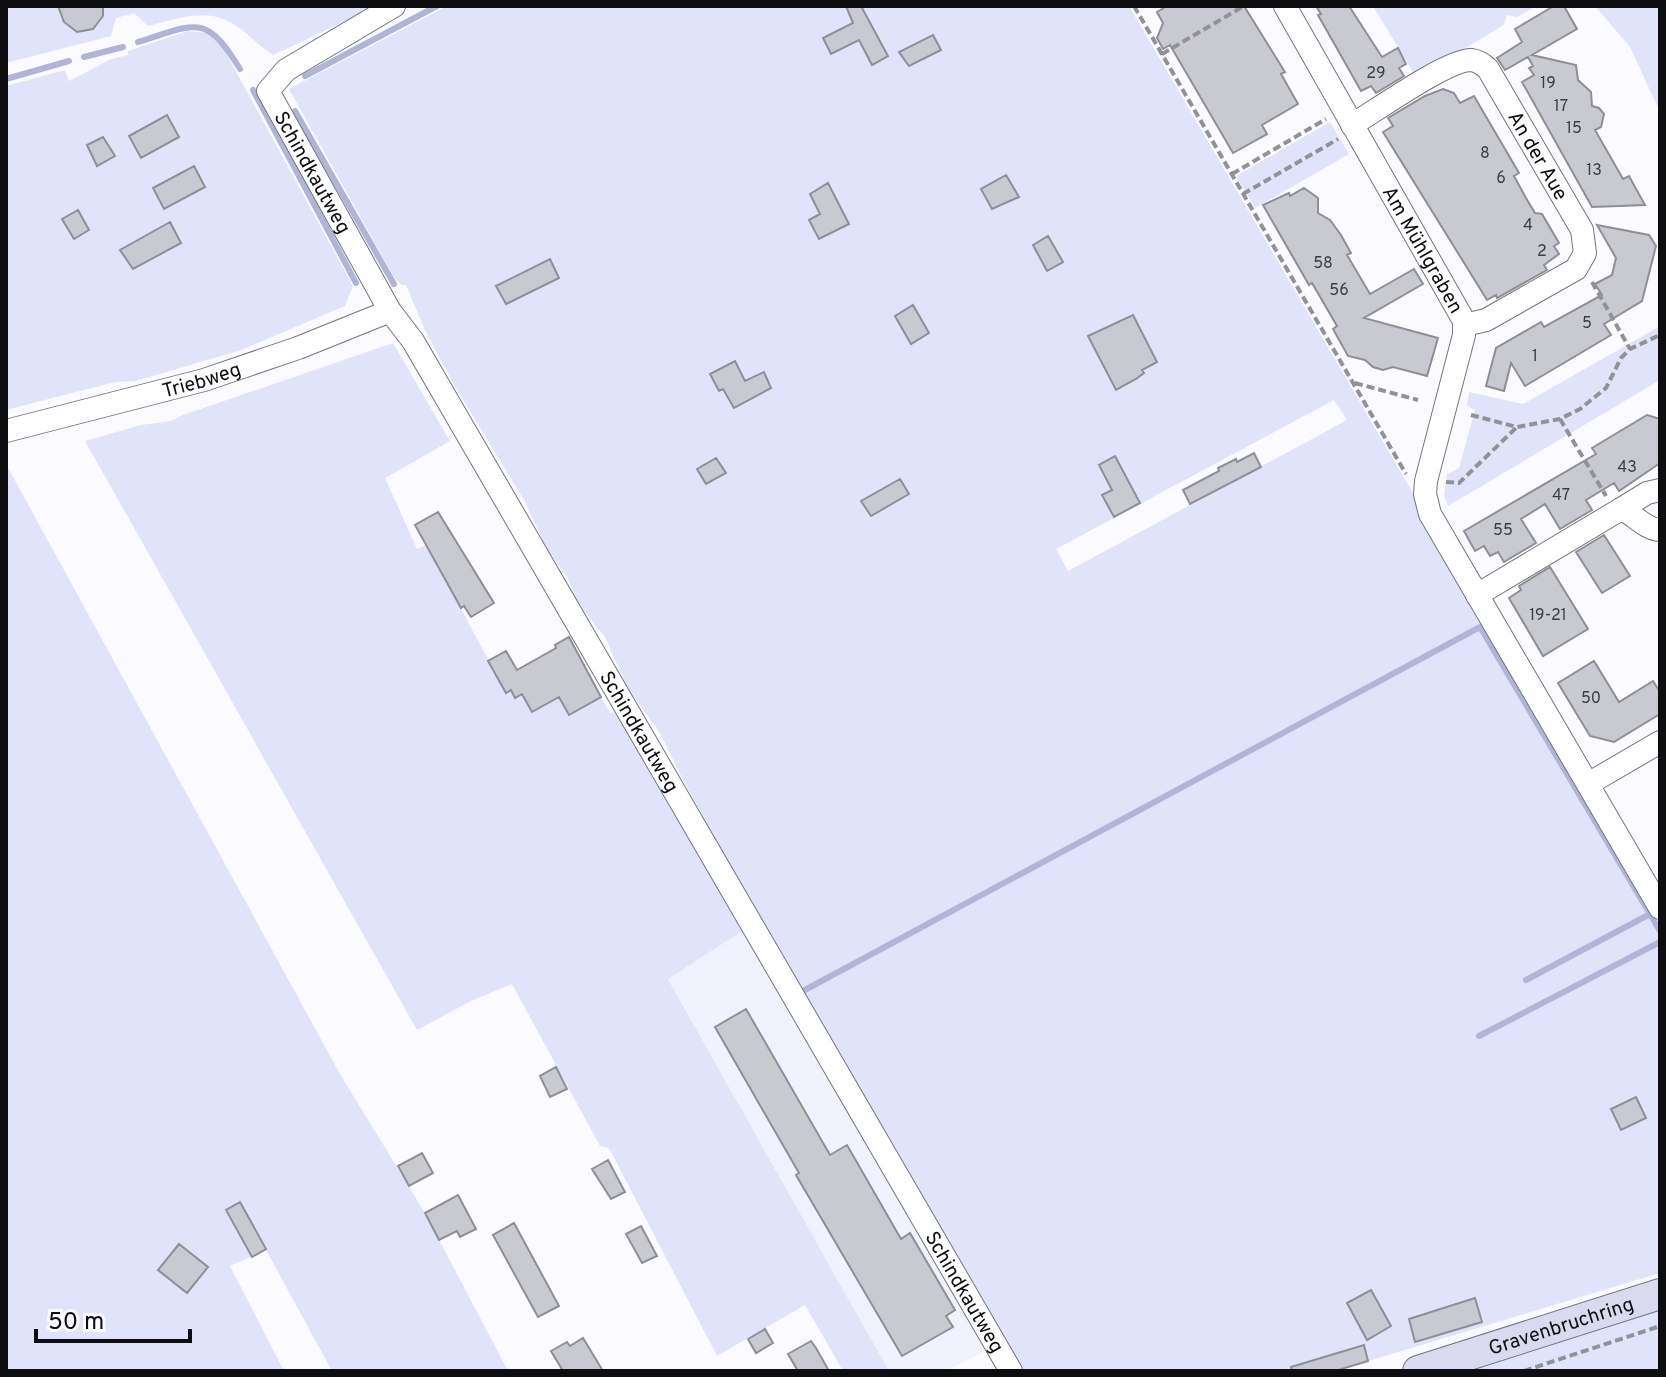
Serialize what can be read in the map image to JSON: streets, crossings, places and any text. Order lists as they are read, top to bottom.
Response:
{
  "streets": {
    "street": [
      "An der Aue",
      "Schindkautweg",
      "Am Mühlgraben",
      "Triebweg",
      "Gravenbruchring"
    ]
  },
  "crossings": [
    ["An der Aue", "Am Mühlgraben"],
    ["Schindkautweg", "Triebweg"]
  ],
  "house_numbers": [
    "29",
    "19",
    "17",
    "15",
    "8",
    "13",
    "6",
    "4",
    "2",
    "58",
    "56",
    "5",
    "1",
    "43",
    "47",
    "55",
    "19-21",
    "50"
  ],
  "scale_bar": "50 m"
}
